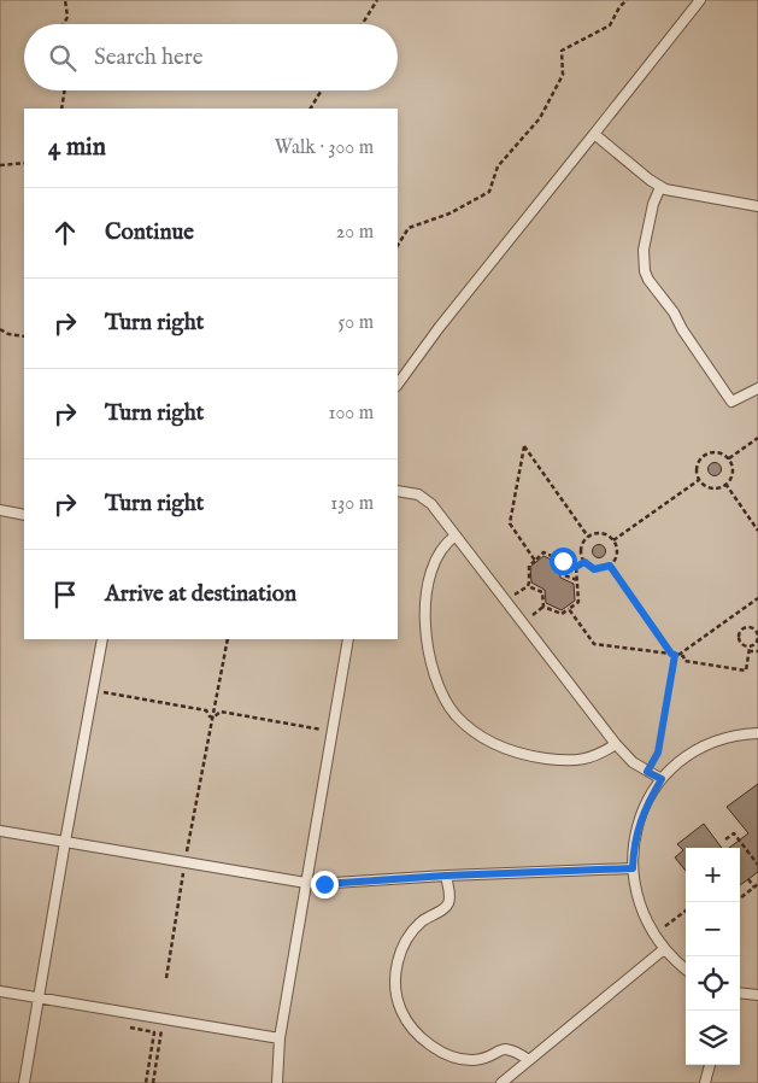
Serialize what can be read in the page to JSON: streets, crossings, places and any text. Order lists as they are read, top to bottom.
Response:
{
  "page": {
    "search": "Search here",
    "heading": ["4 min", "Walk · 300 m"],
    "list": [
      ["Continue", "20 m"],
      ["Turn right", "50 m"],
      ["Turn right", "100 m"],
      ["Turn right", "130 m"],
      "Arrive at destination"
    ],
    "map_buttons": ["+", "−"]
  }
}
